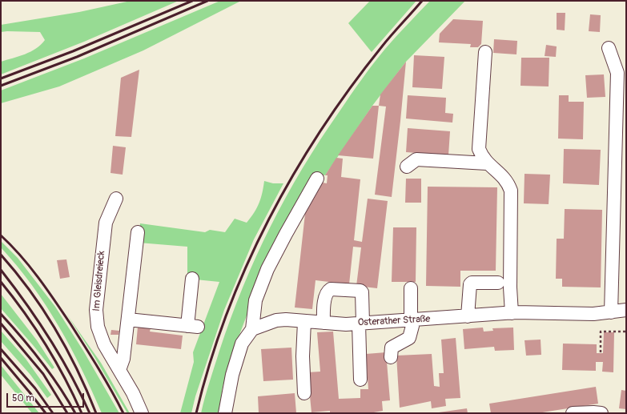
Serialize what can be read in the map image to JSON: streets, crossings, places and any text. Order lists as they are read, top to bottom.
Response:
{
  "streets": {
    "street": ["Im Gleisdreieck", "Osterather Straße"]
  },
  "scale_bar": "50 m"
}
